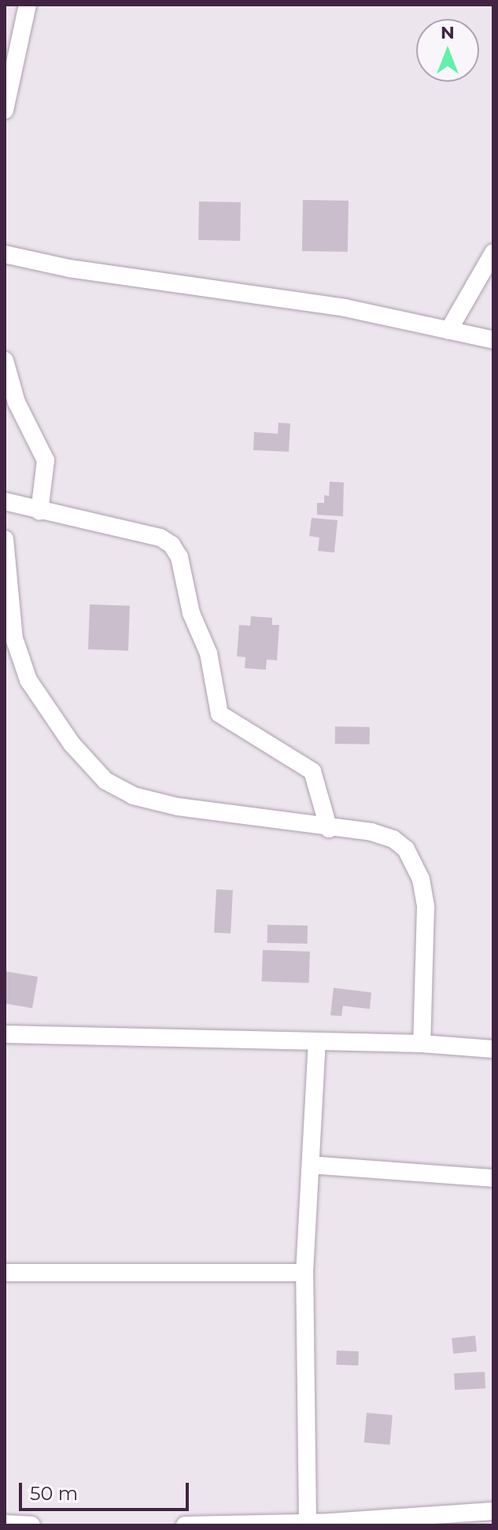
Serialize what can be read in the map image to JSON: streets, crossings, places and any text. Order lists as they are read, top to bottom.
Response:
{
  "scale_bar": "50 m",
  "north": "top"
}
